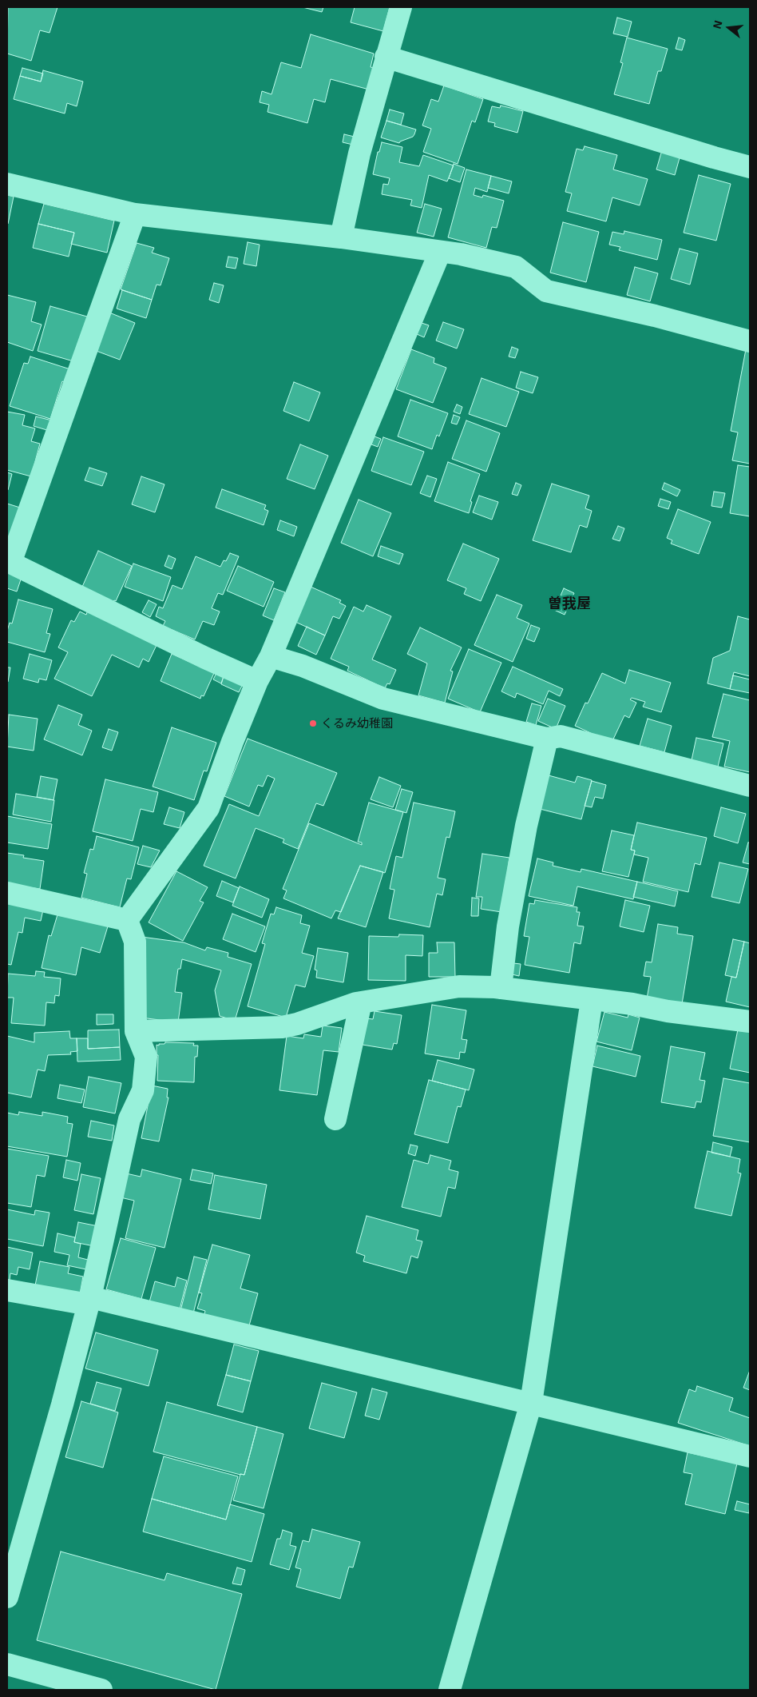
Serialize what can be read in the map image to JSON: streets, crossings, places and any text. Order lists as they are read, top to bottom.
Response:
{
  "districts": ["曽我屋"],
  "places": ["くるみ幼稚園"],
  "north": "left"
}
